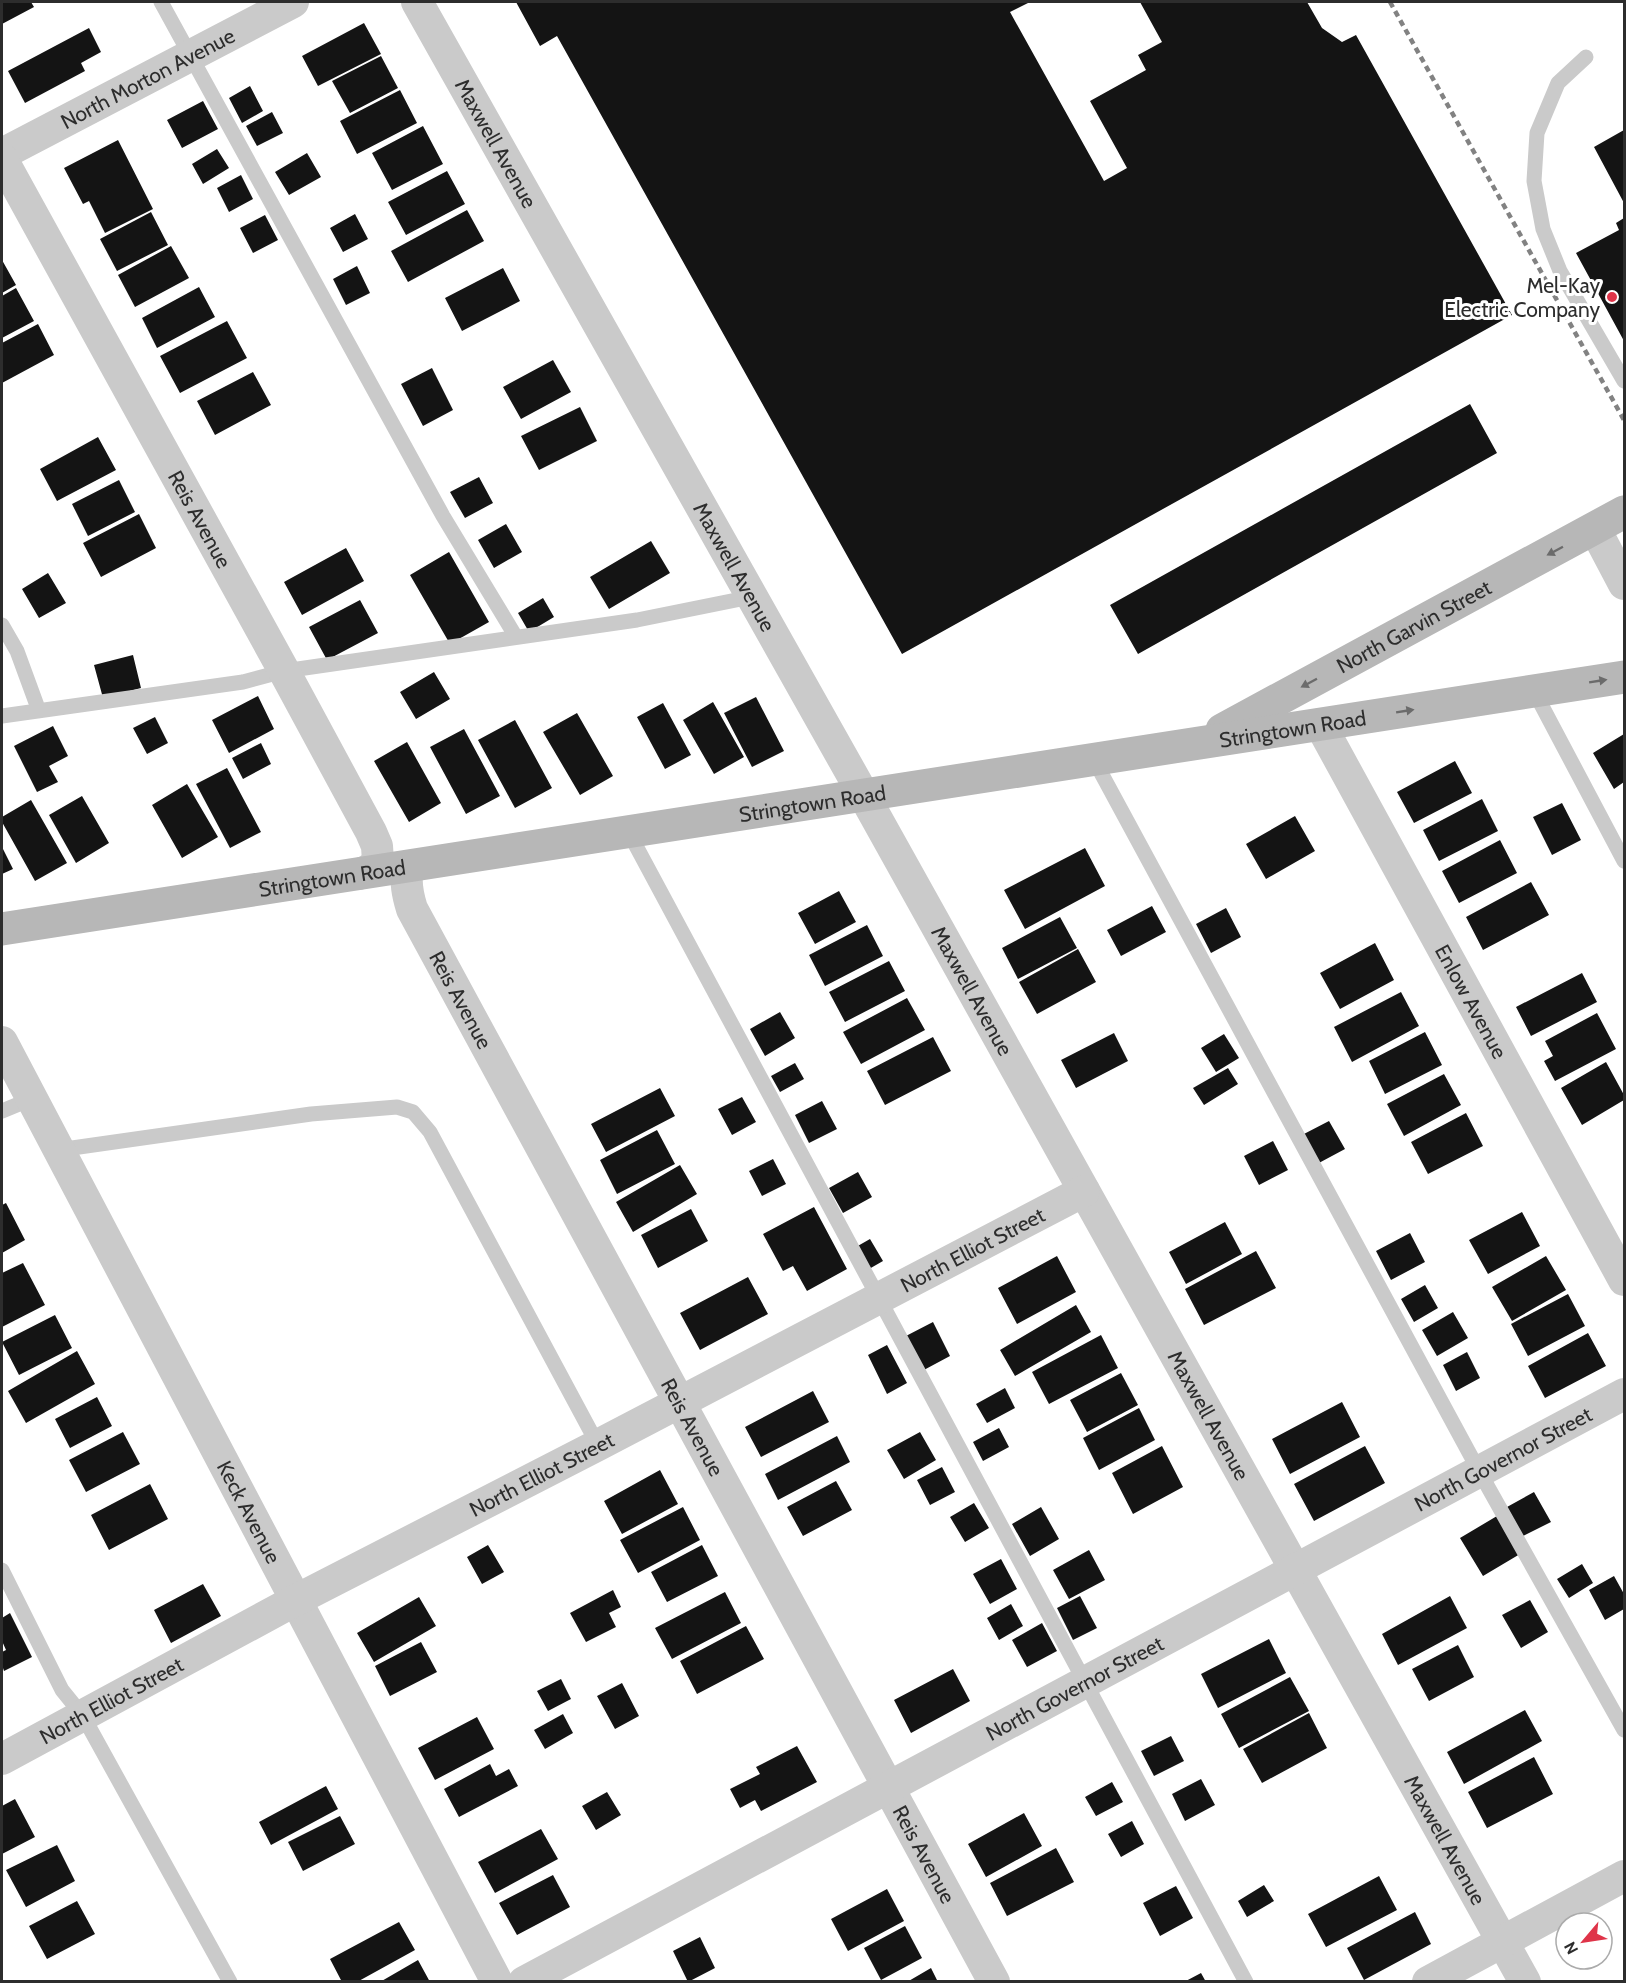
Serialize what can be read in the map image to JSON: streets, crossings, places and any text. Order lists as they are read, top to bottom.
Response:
{
  "streets": {
    "main road": ["North Garvin Street", "Stringtown Road"],
    "street": [
      "North Morton Avenue",
      "Maxwell Avenue",
      "Reis Avenue",
      "Enlow Avenue",
      "North Elliot Street",
      "North Governor Street",
      "Keck Avenue"
    ]
  },
  "crossings": [
    ["Maxwell Avenue", "Stringtown Road"],
    ["Maxwell Avenue", "North Elliot Street"],
    ["Maxwell Avenue", "North Governor Street"],
    ["Reis Avenue", "Stringtown Road"],
    ["Reis Avenue", "North Elliot Street"],
    ["Reis Avenue", "North Governor Street"],
    ["North Garvin Street", "Stringtown Road"],
    ["Stringtown Road", "Enlow Avenue"],
    ["North Elliot Street", "Keck Avenue"]
  ],
  "one_way": ["North Garvin Street"],
  "places": ["Mel-Kay Electric Company"],
  "north": "bottom left"
}
